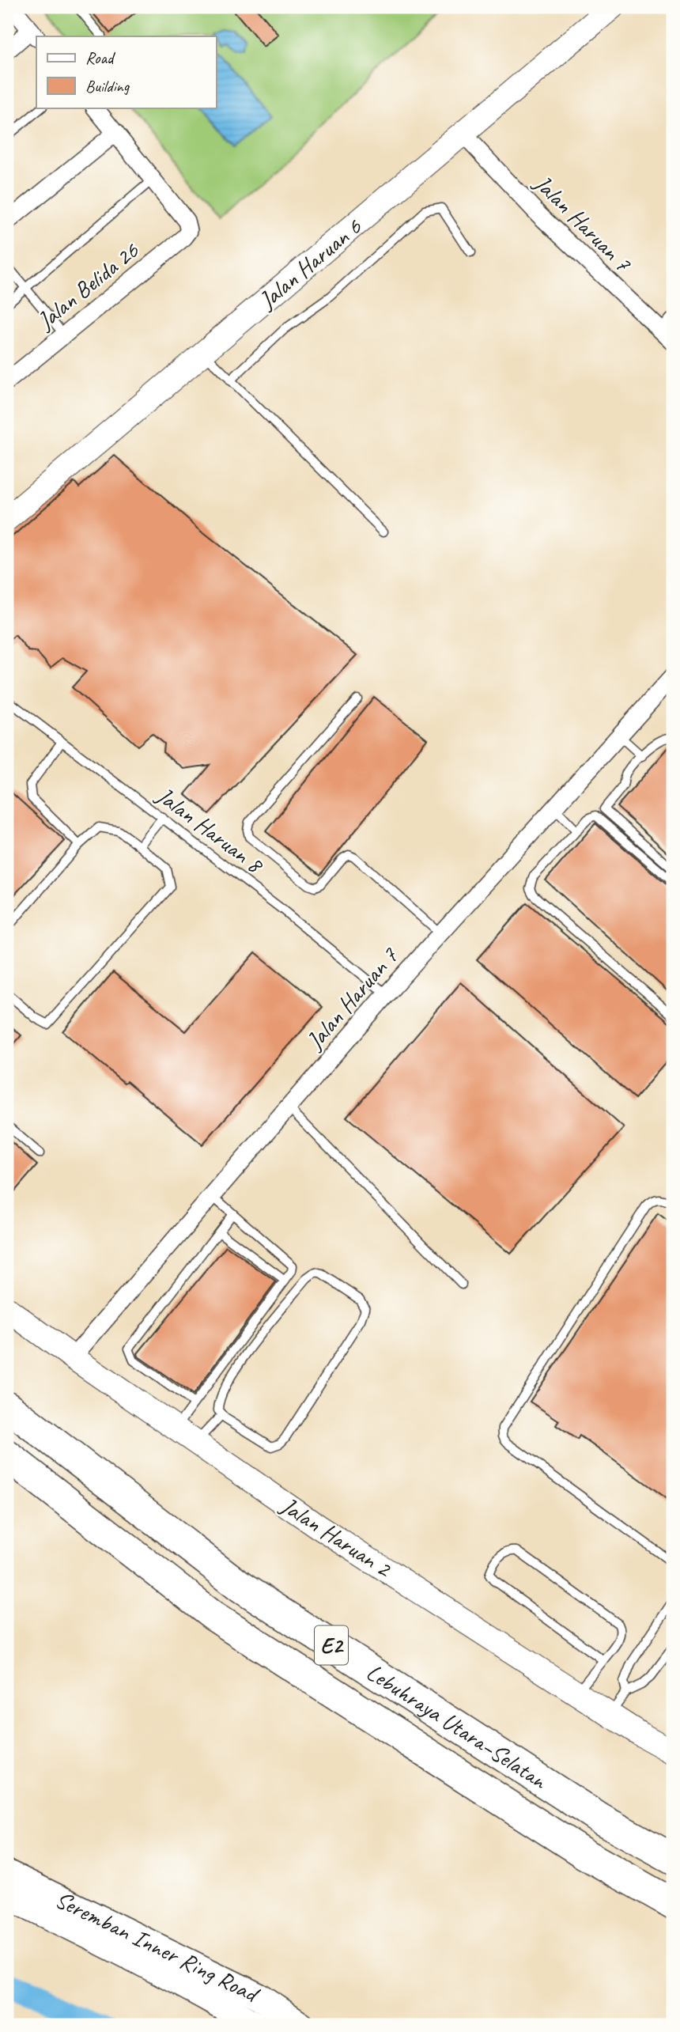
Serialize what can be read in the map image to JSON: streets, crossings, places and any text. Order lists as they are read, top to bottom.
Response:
{
  "streets": {
    "highway": ["E2", "Lebuhraya Utara–Selatan"],
    "main road": ["Jalan Haruan 6", "Jalan Haruan 2", "Seremban Inner Ring Road"],
    "street": ["Jalan Haruan 7", "Jalan Belida 26"],
    "lane": ["Jalan Haruan 8"]
  },
  "crossings": [
    ["Jalan Haruan 7", "Jalan Haruan 6"],
    ["Jalan Haruan 7", "Jalan Haruan 8"],
    ["Jalan Haruan 7", "Jalan Haruan 2"]
  ],
  "legend": ["Road", "Building"]
}
